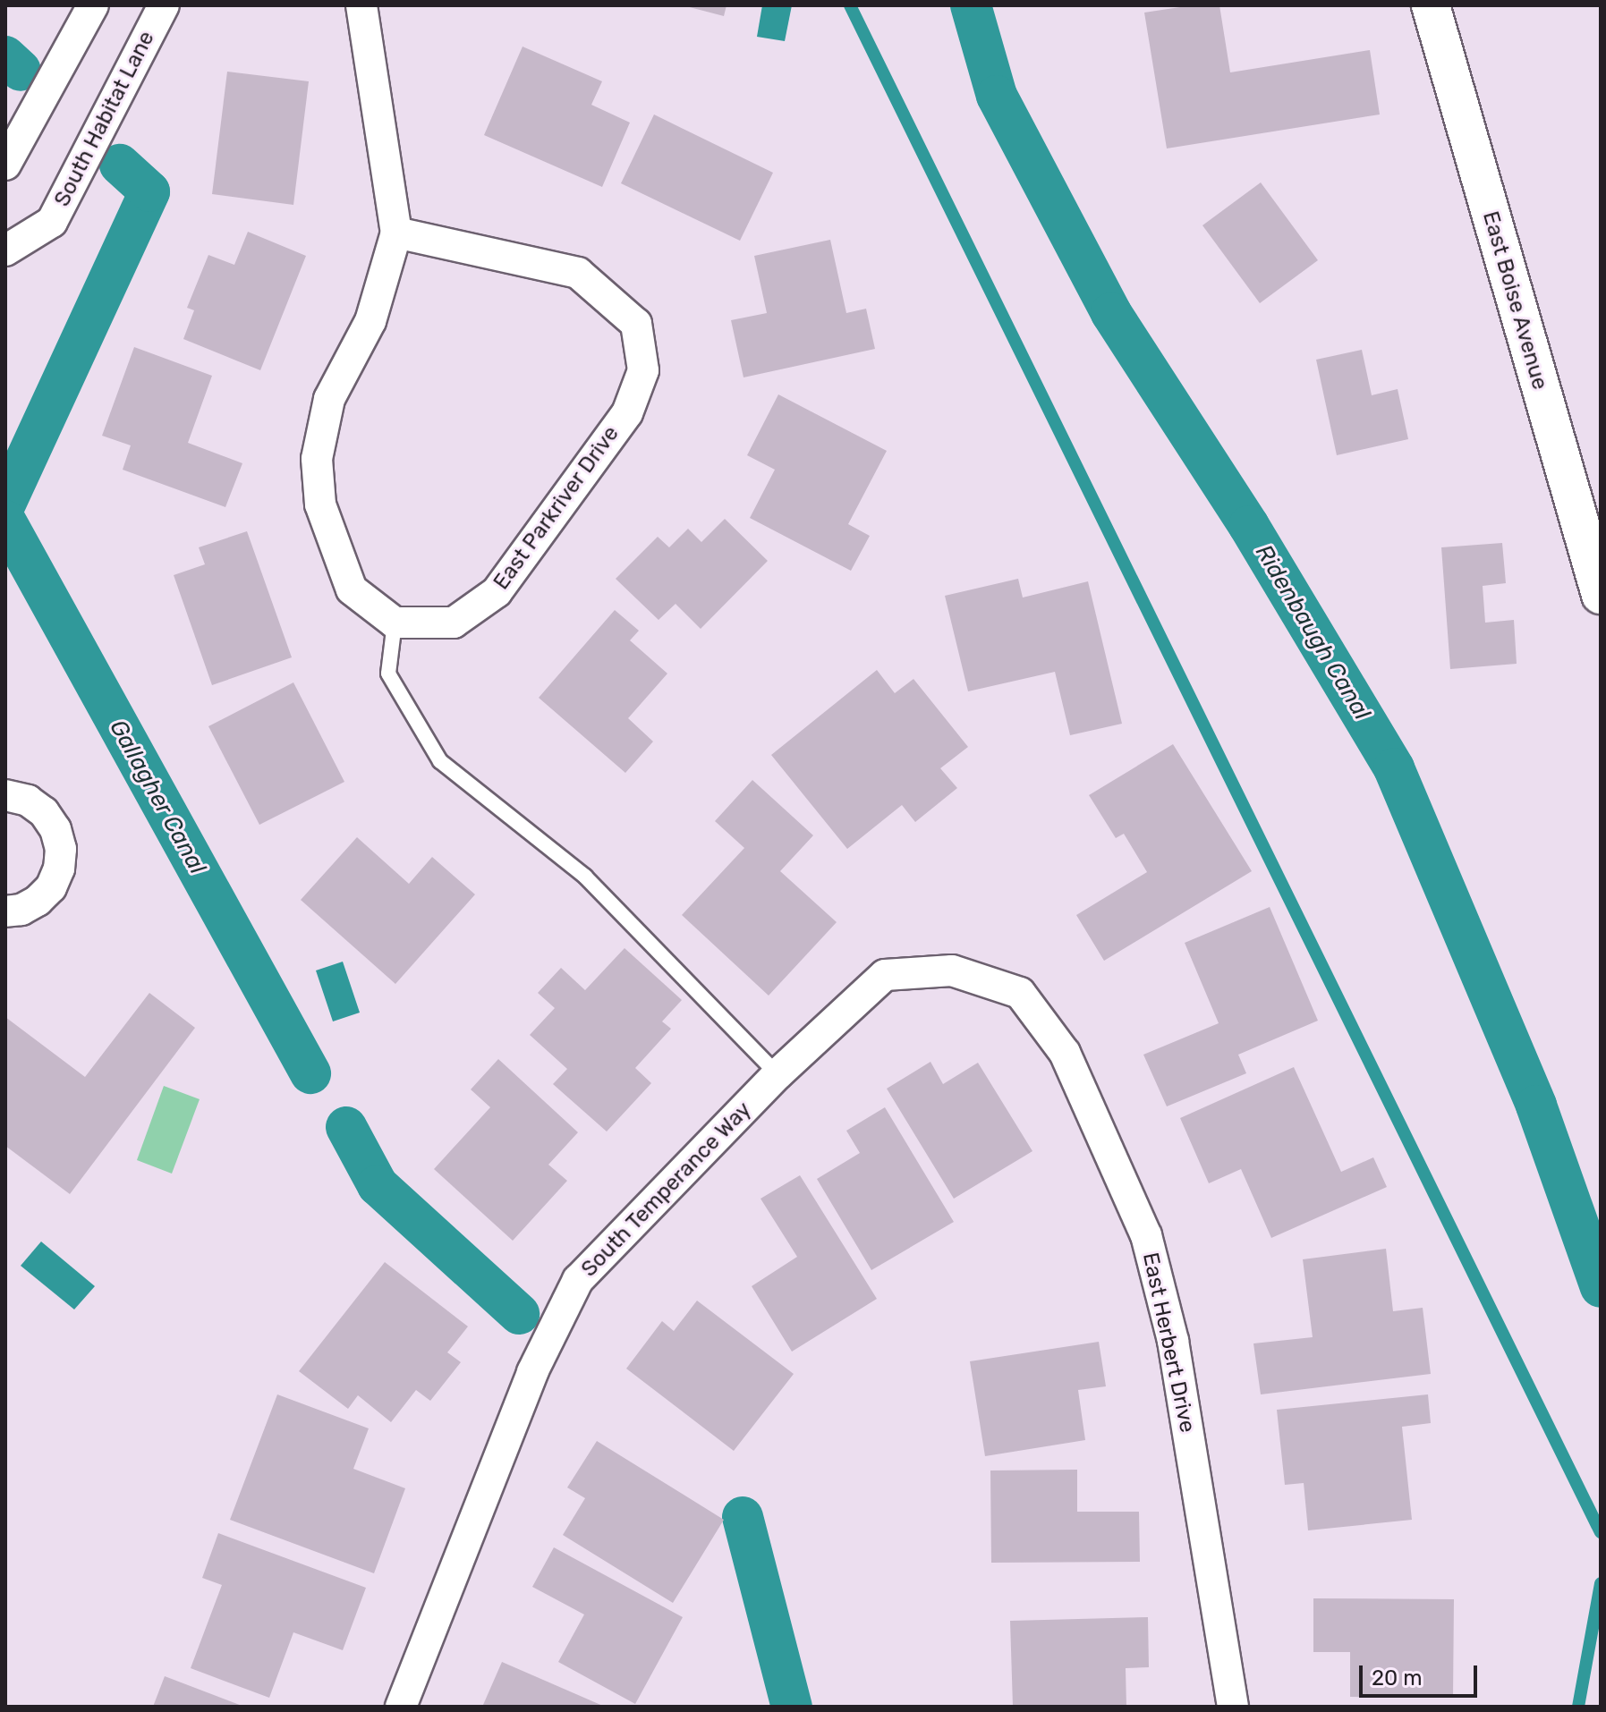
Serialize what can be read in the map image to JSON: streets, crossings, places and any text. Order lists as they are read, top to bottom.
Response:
{
  "streets": {
    "street": [
      "South Habitat Lane",
      "East Boise Avenue",
      "East Parkriver Drive",
      "South Temperance Way",
      "East Herbert Drive"
    ]
  },
  "crossings": [
    ["South Temperance Way", "East Herbert Drive"]
  ],
  "water": ["Ridenbaugh Canal", "Gallagher Canal"],
  "scale_bar": "20 m"
}
